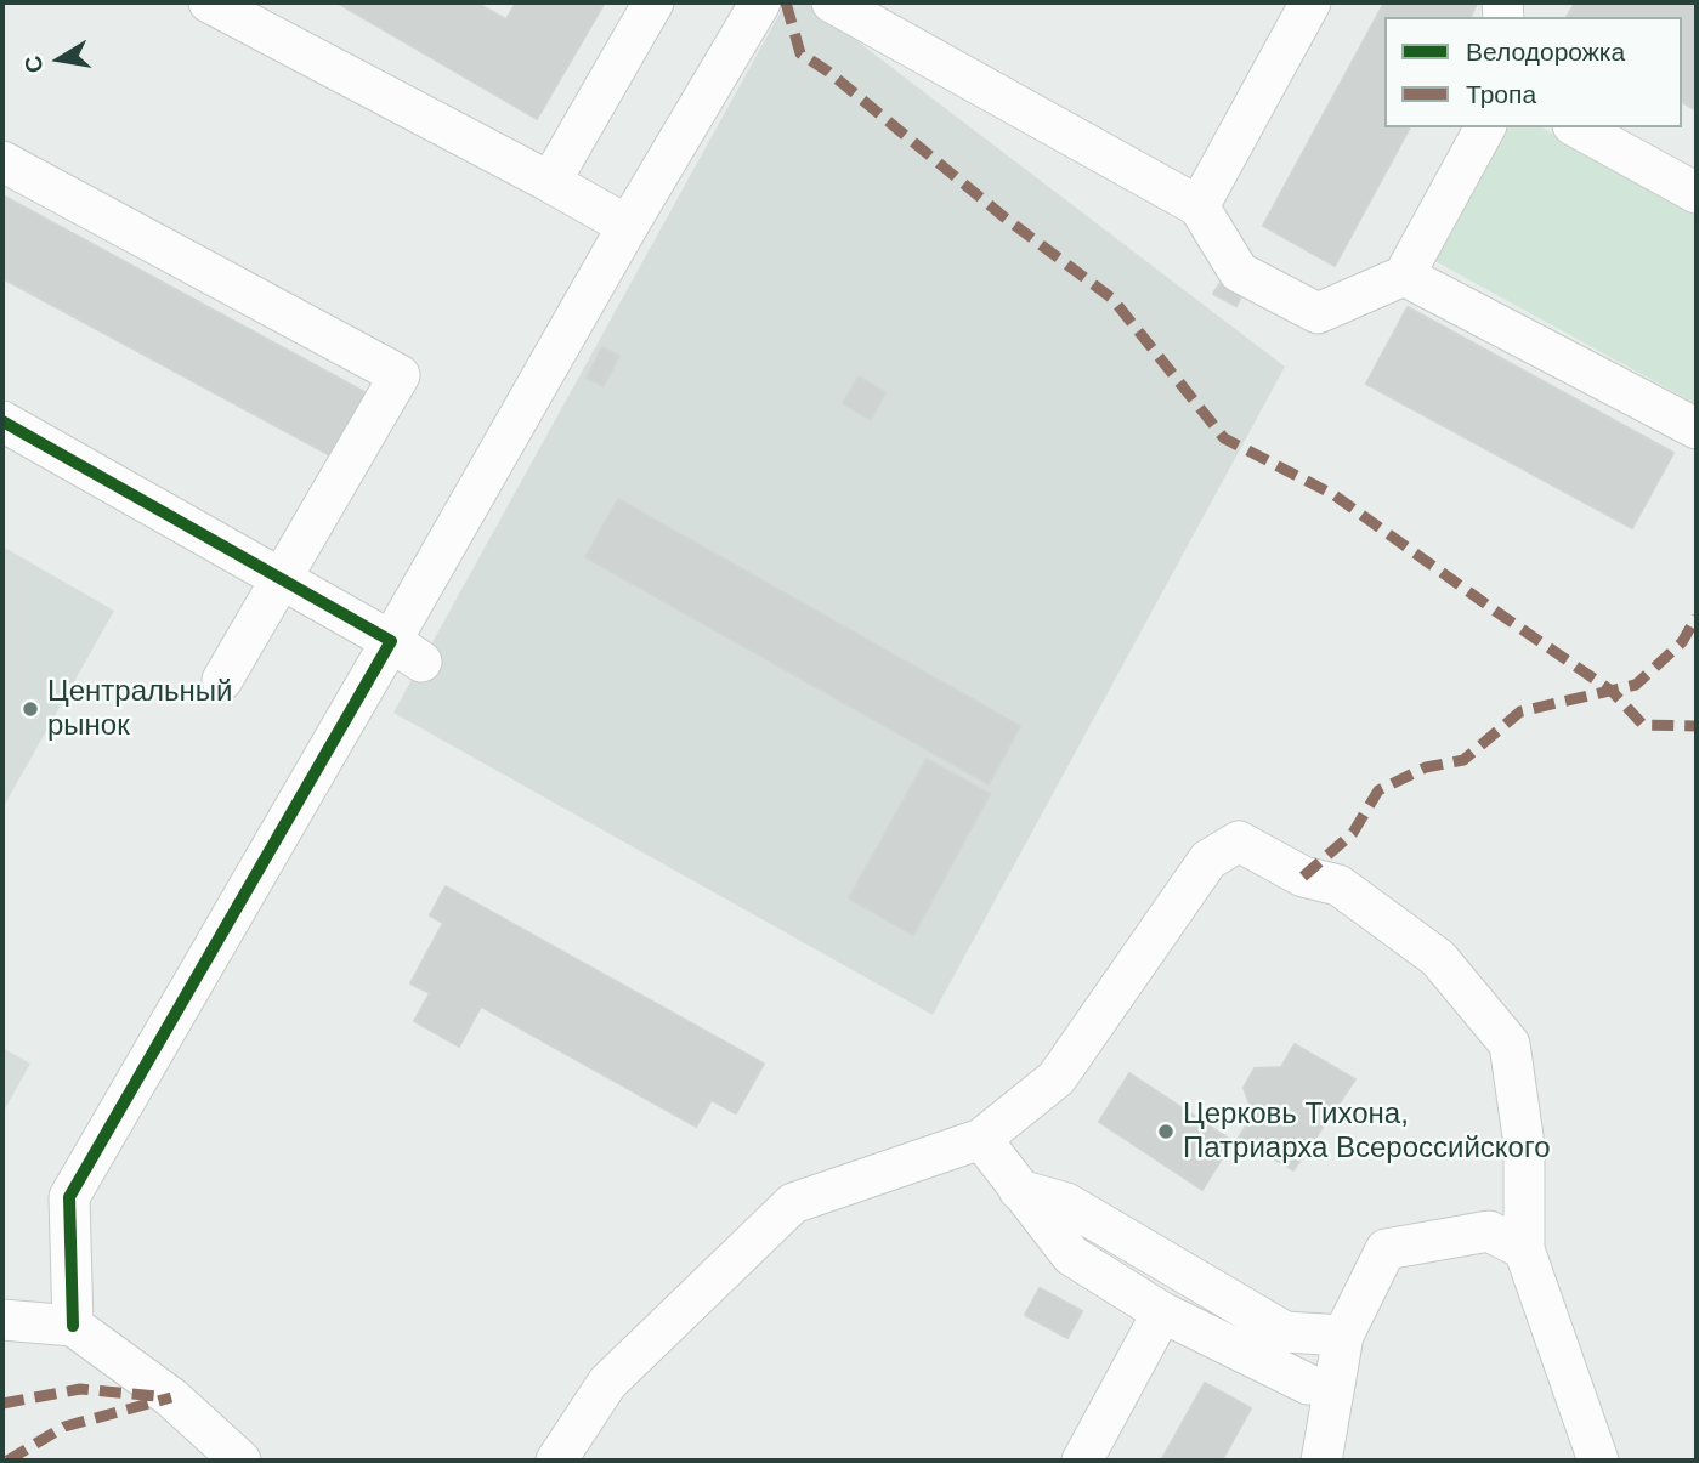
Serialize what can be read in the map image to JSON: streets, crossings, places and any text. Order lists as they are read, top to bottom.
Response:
{
  "places": ["Центральный рынок", "Церковь Тихона, Патриарха Всероссийского"],
  "legend": ["Велодорожка", "Тропа"],
  "north": "left"
}
